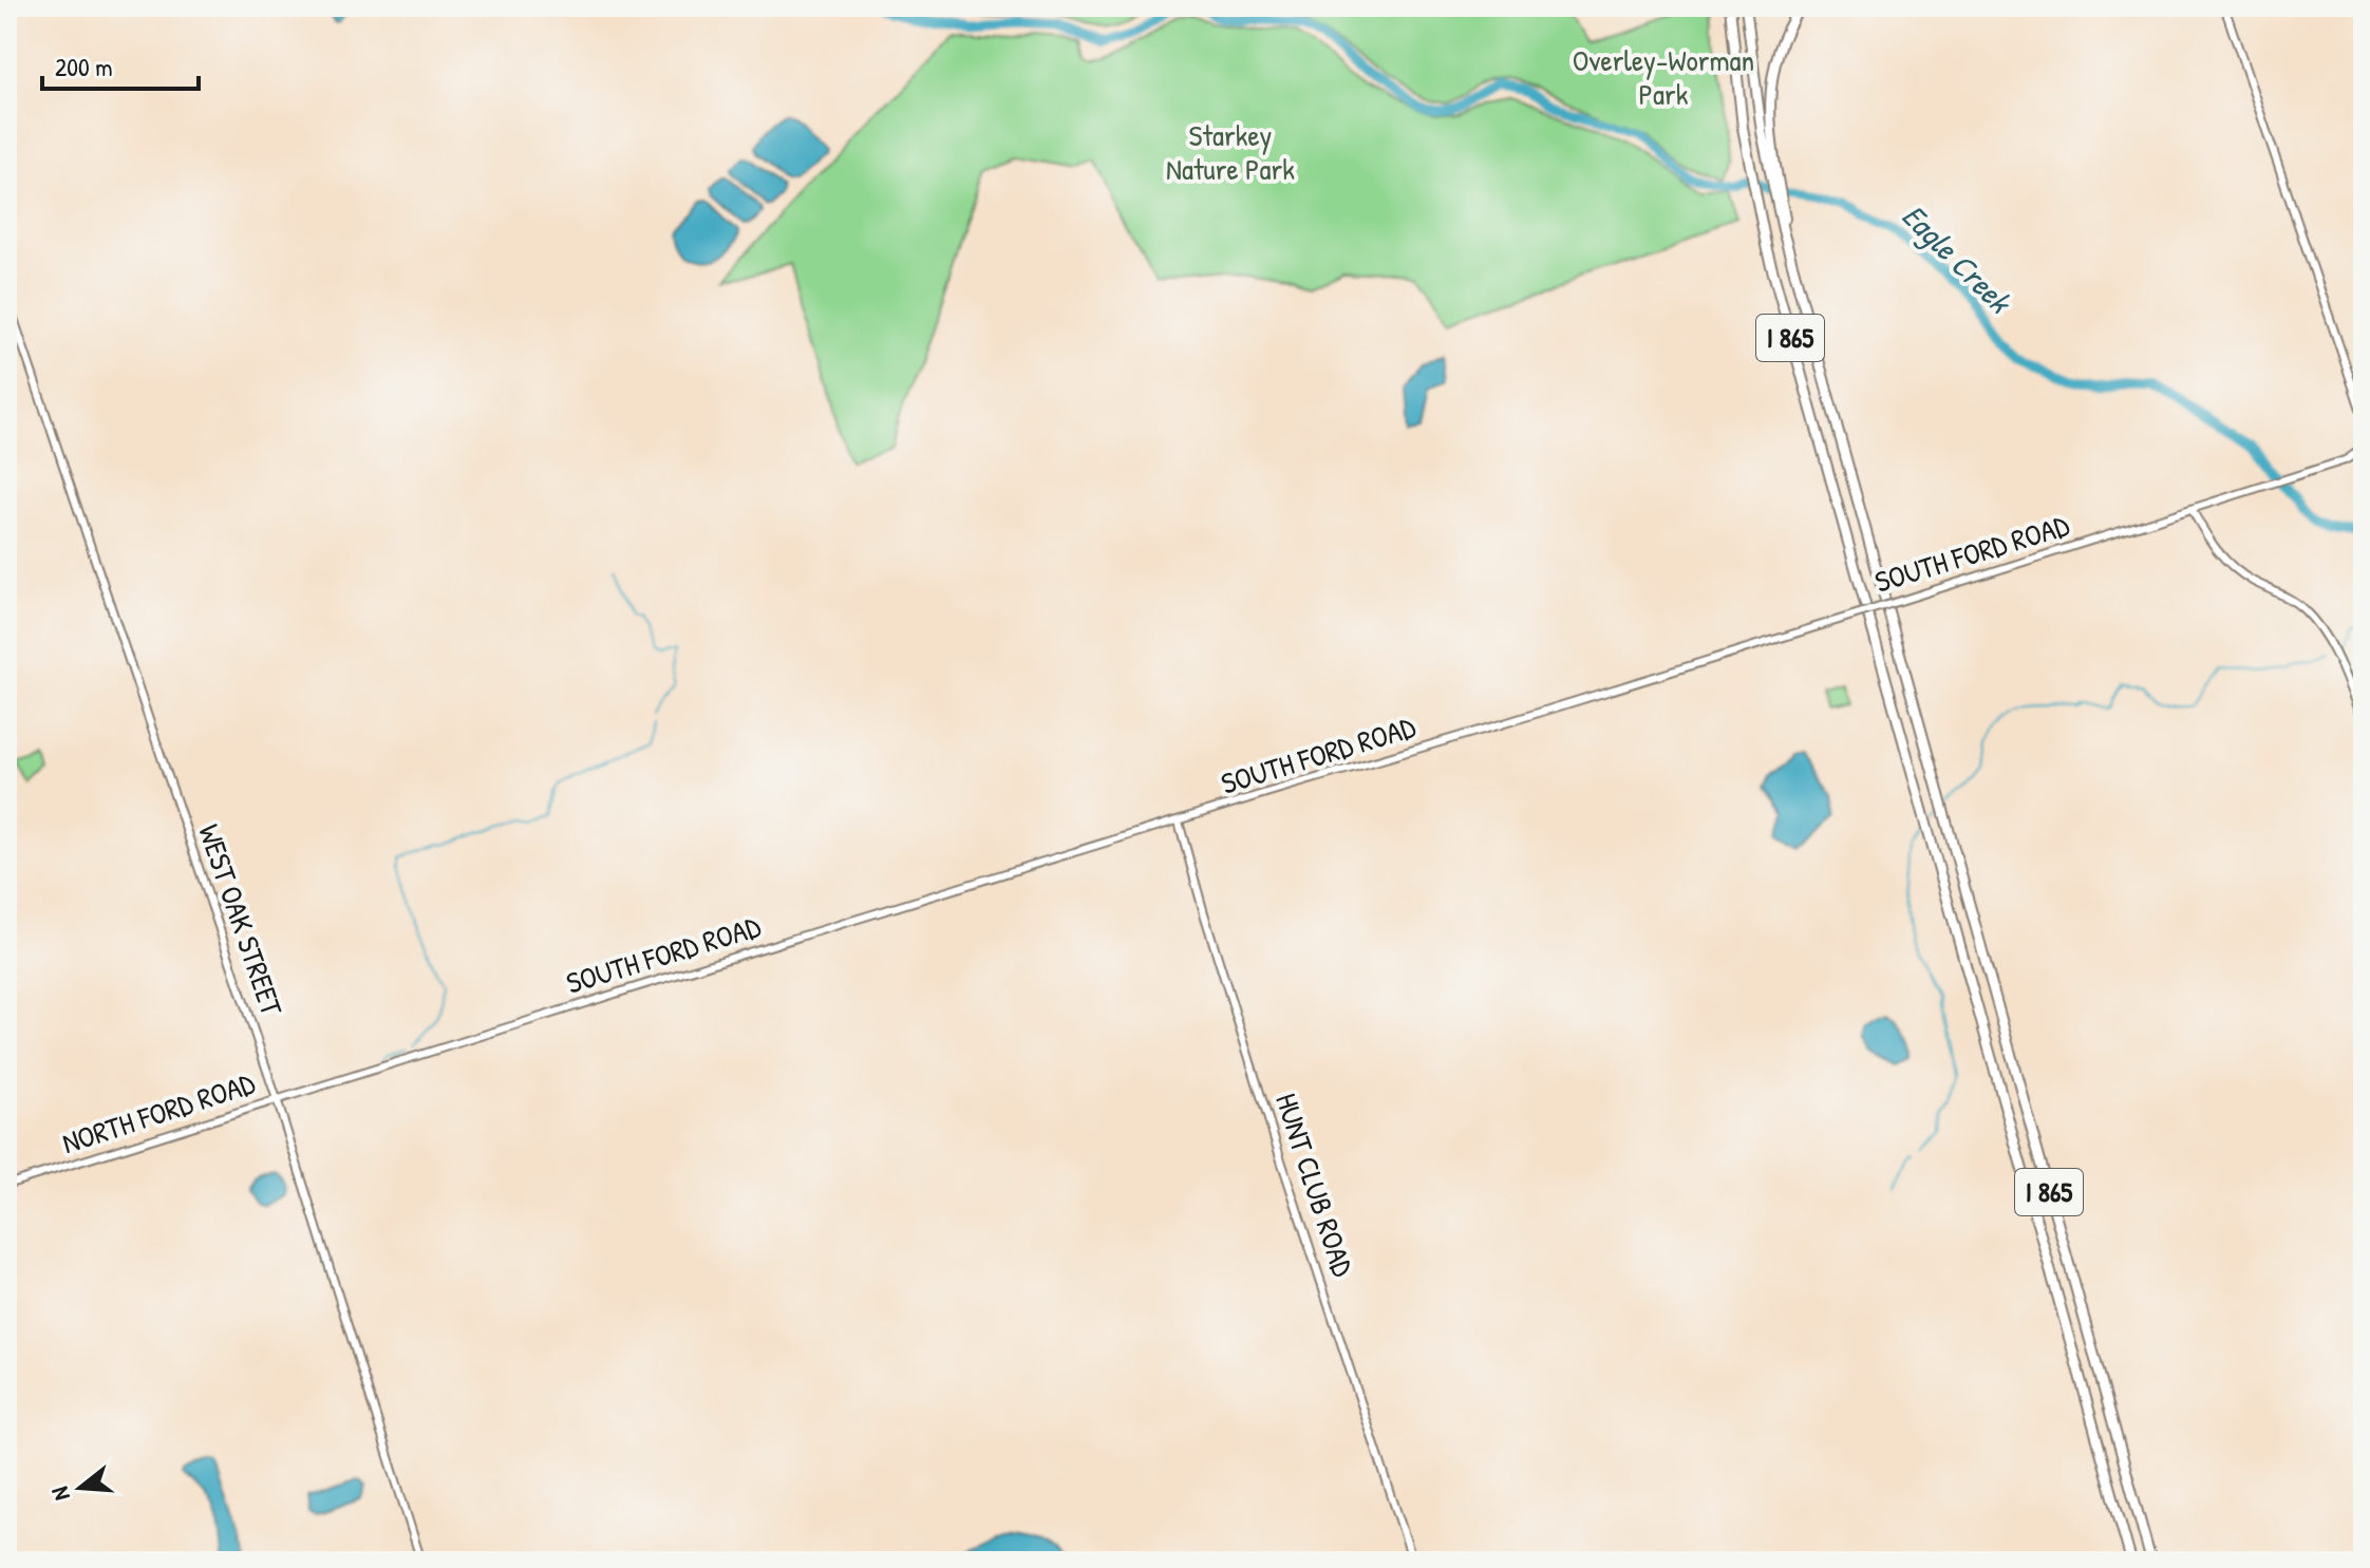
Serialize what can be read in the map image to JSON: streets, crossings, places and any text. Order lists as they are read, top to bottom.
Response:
{
  "streets": {
    "highway": ["I 865"],
    "main road": [
      "SOUTH FORD ROAD",
      "WEST OAK STREET",
      "NORTH FORD ROAD",
      "HUNT CLUB ROAD"
    ]
  },
  "crossings": [
    ["SOUTH FORD ROAD", "WEST OAK STREET"],
    ["SOUTH FORD ROAD", "NORTH FORD ROAD"],
    ["SOUTH FORD ROAD", "HUNT CLUB ROAD"],
    ["WEST OAK STREET", "NORTH FORD ROAD"]
  ],
  "water": ["Eagle Creek"],
  "parks": ["Overley-Worman Park", "Starkey Nature Park"],
  "scale_bar": "200 m",
  "north": "left"
}
